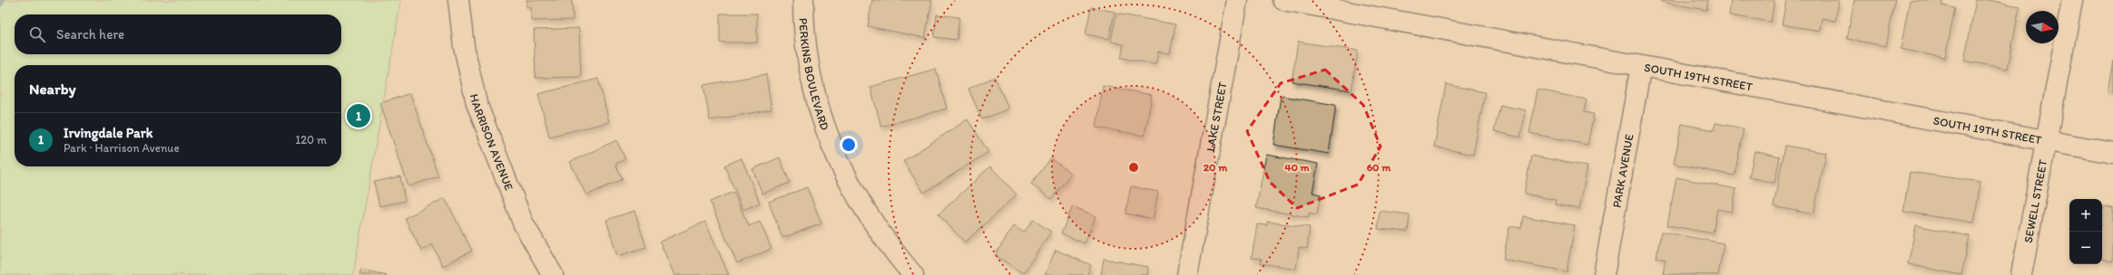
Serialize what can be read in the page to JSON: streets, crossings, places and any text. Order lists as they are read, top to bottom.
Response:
{
  "streets": {
    "street": [
      "PERKINS BOULEVARD",
      "SOUTH 19TH STREET",
      "LAKE STREET",
      "HARRISON AVENUE",
      "PARK AVENUE",
      "SEWELL STREET"
    ]
  },
  "crossings": [
    ["SOUTH 19TH STREET", "PARK AVENUE"],
    ["SOUTH 19TH STREET", "SEWELL STREET"]
  ],
  "north": "right",
  "page": {
    "search": "Search here",
    "heading": "Nearby",
    "pins": "1",
    "list": [
      {
        "mark": "1",
        "name": "Irvingdale Park",
        "note": "Park · Harrison Avenue",
        "value": "120 m"
      }
    ],
    "map_buttons": ["+", "−"]
  },
  "rings": ["20 m", "40 m", "60 m"]
}
